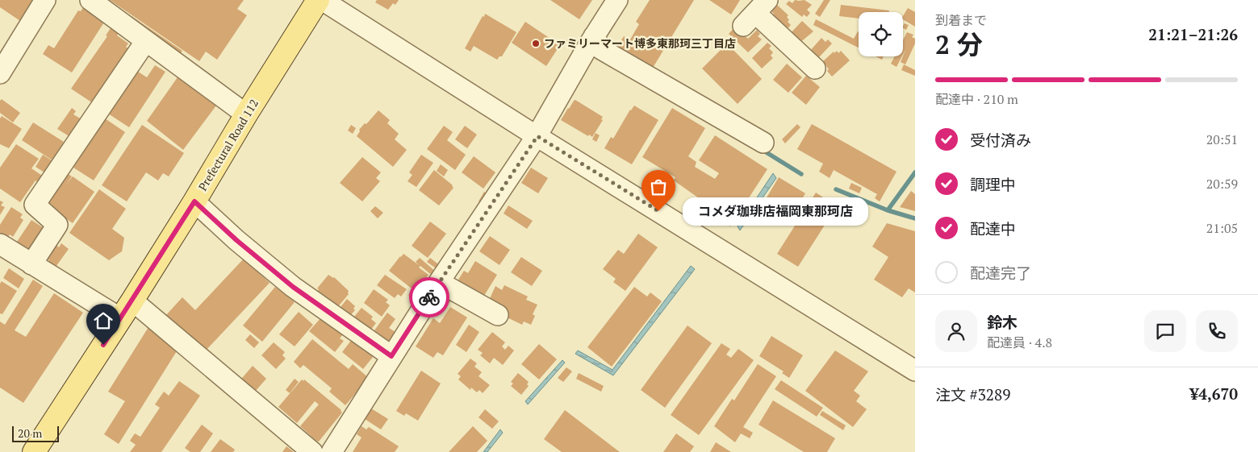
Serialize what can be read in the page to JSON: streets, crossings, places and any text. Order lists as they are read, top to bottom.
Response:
{
  "streets": {
    "main road": ["Prefectural Road 112"]
  },
  "places": ["ファミリーマート博多東那珂三丁目店", "コメダ珈琲店福岡東那珂店"],
  "scale_bar": "20 m",
  "page": {
    "heading": ["2 分", "到着まで", "21:21–21:26"],
    "panel": [
      "鈴木",
      "配達員 · 4.8",
      "注文 #3289",
      "¥4,670"
    ],
    "bar": "配達中 · 210 m",
    "list": [
      ["受付済み", "20:51"],
      ["調理中", "20:59"],
      ["配達中", "21:05"],
      "配達完了"
    ],
    "bubble": "コメダ珈琲店福岡東那珂店",
    "scale": "20 m"
  }
}
